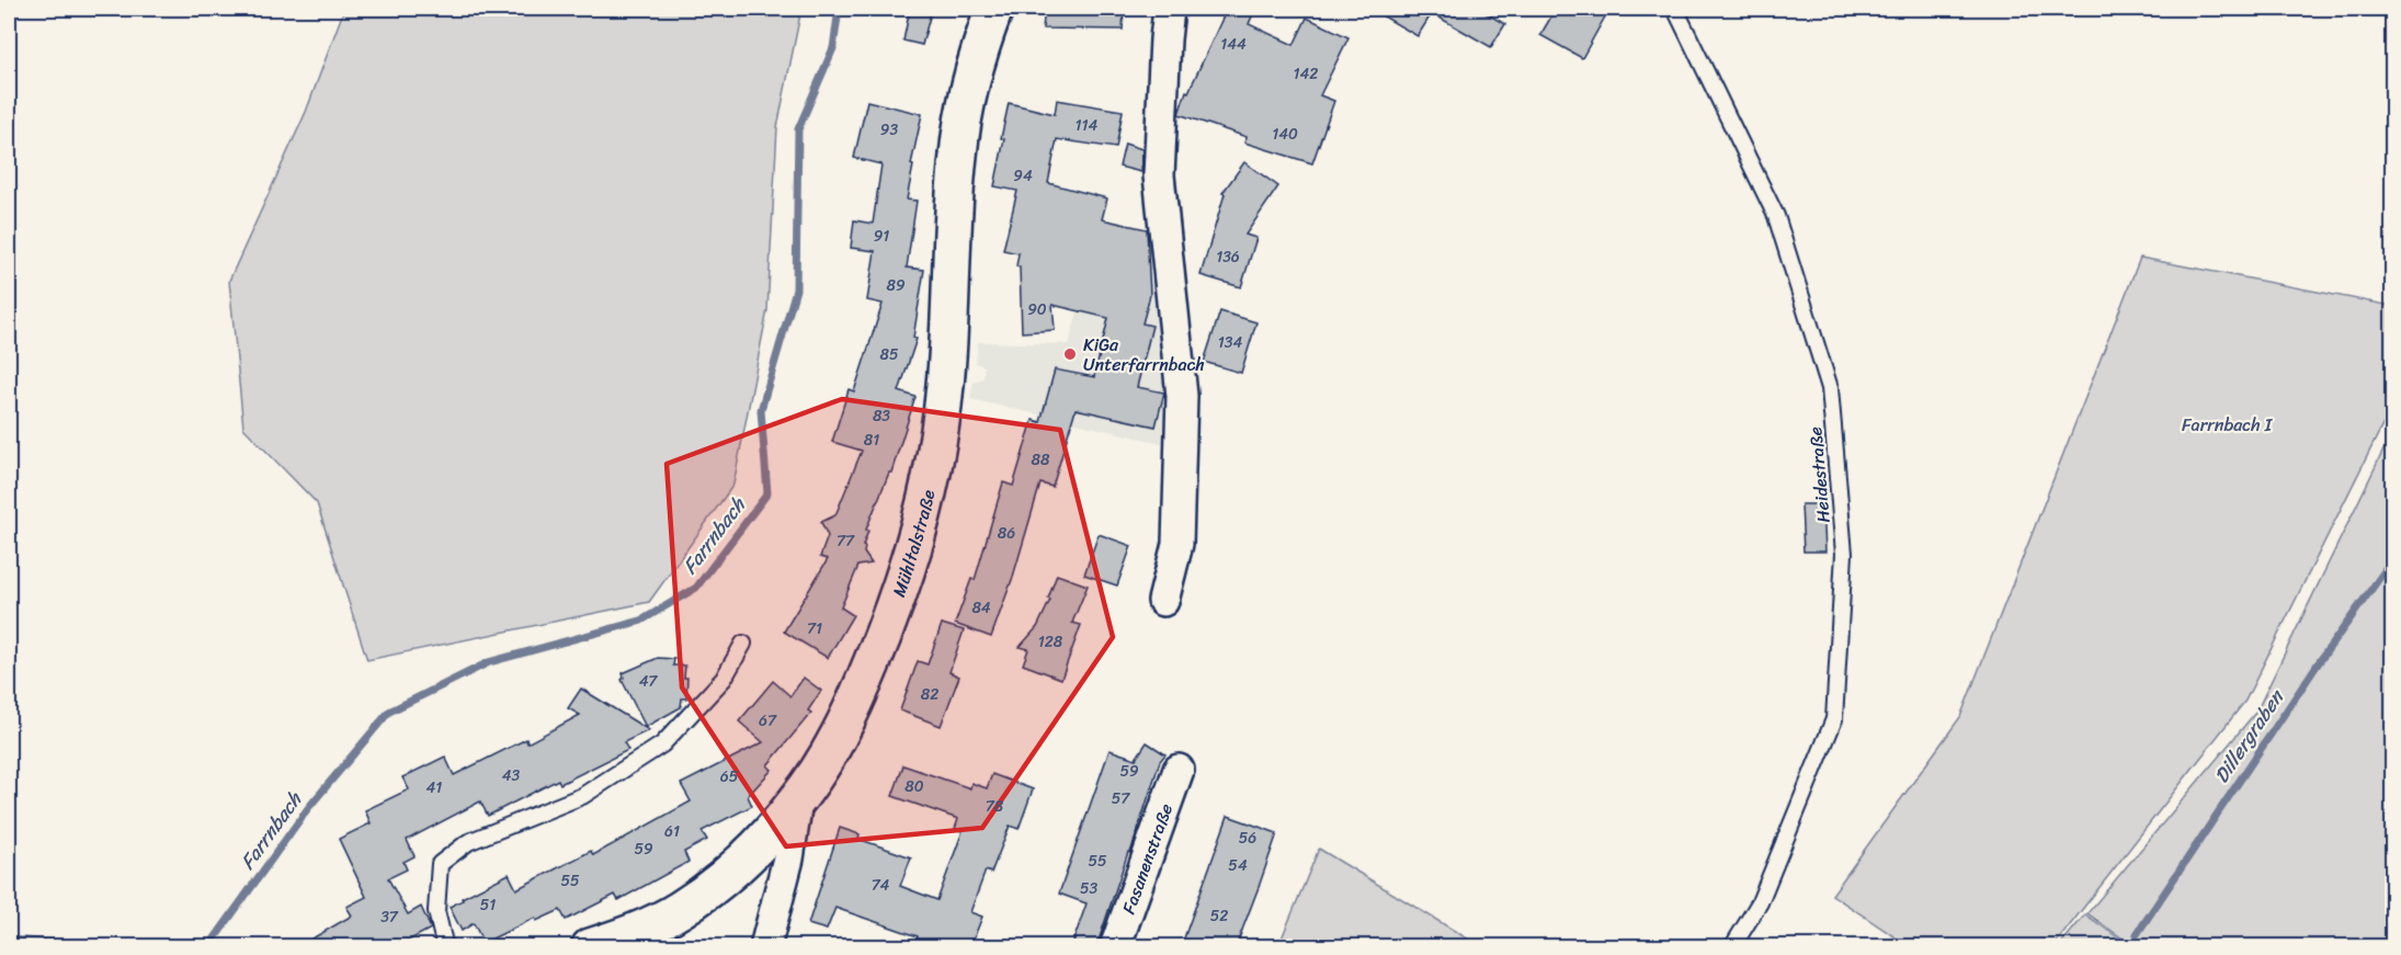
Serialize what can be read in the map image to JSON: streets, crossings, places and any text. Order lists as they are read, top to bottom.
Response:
{
  "streets": {
    "street": ["Mühltalstraße", "Fasanenstraße"],
    "lane": ["Heidestraße"]
  },
  "water": ["Farrnbach", "Dillergraben"],
  "parks": ["Farrnbach I"],
  "places": ["KiGa Unterfarrnbach"],
  "house_numbers": [
    "144",
    "142",
    "114",
    "93",
    "140",
    "94",
    "91",
    "136",
    "89",
    "90",
    "134",
    "85",
    "83",
    "81",
    "88",
    "86",
    "77",
    "84",
    "71",
    "128",
    "47",
    "82",
    "67",
    "59",
    "43",
    "65",
    "80",
    "41",
    "57",
    "78",
    "61",
    "56",
    "59",
    "55",
    "54",
    "55",
    "74",
    "53",
    "51",
    "52",
    "37"
  ]
}
